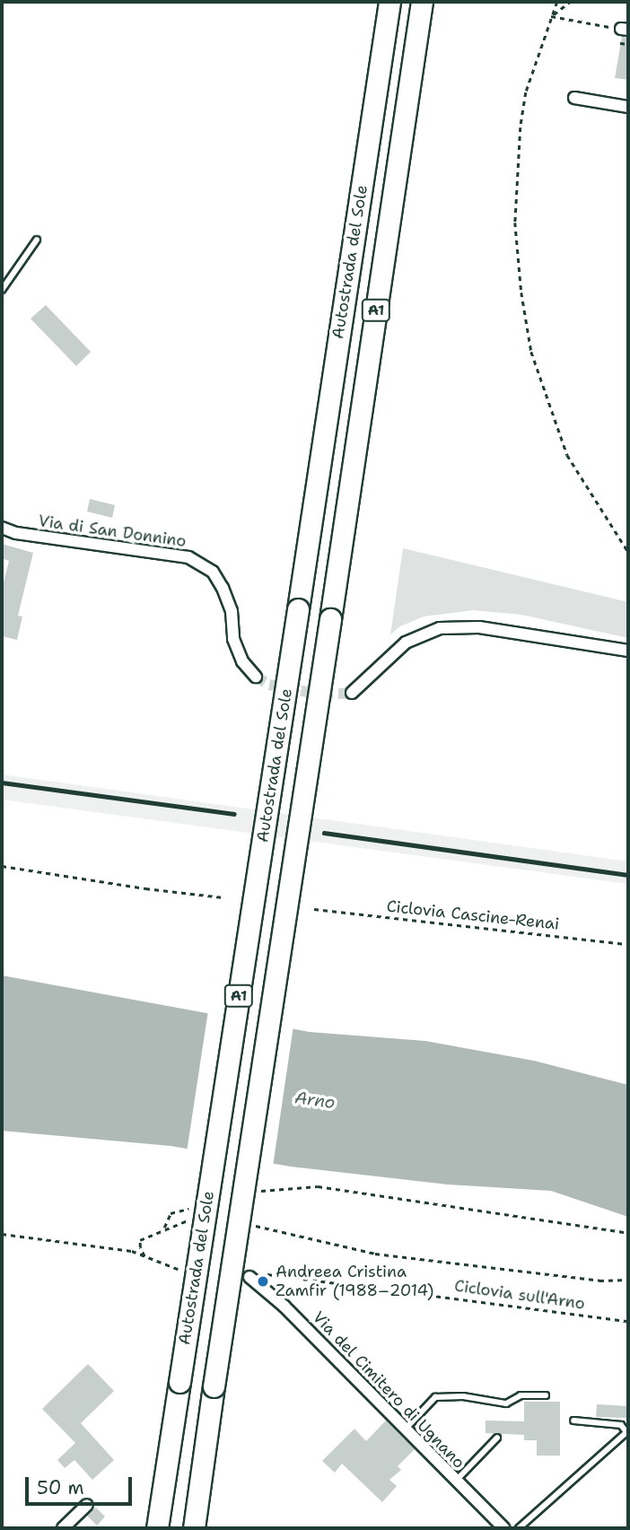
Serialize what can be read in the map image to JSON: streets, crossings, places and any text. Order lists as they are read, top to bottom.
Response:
{
  "streets": {
    "highway": ["Autostrada del Sole", "A1"],
    "street": ["Via di San Donnino", "Via del Cimitero di Ugnano"],
    "path": ["Ciclovia Cascine-Renai", "Ciclovia sull'Arno"]
  },
  "crossings": [
    ["Ciclovia sull'Arno", "Via del Cimitero di Ugnano"]
  ],
  "water": ["Arno"],
  "places": ["Andreea Cristina Zamfir (1988–2014)"],
  "scale_bar": "50 m"
}
